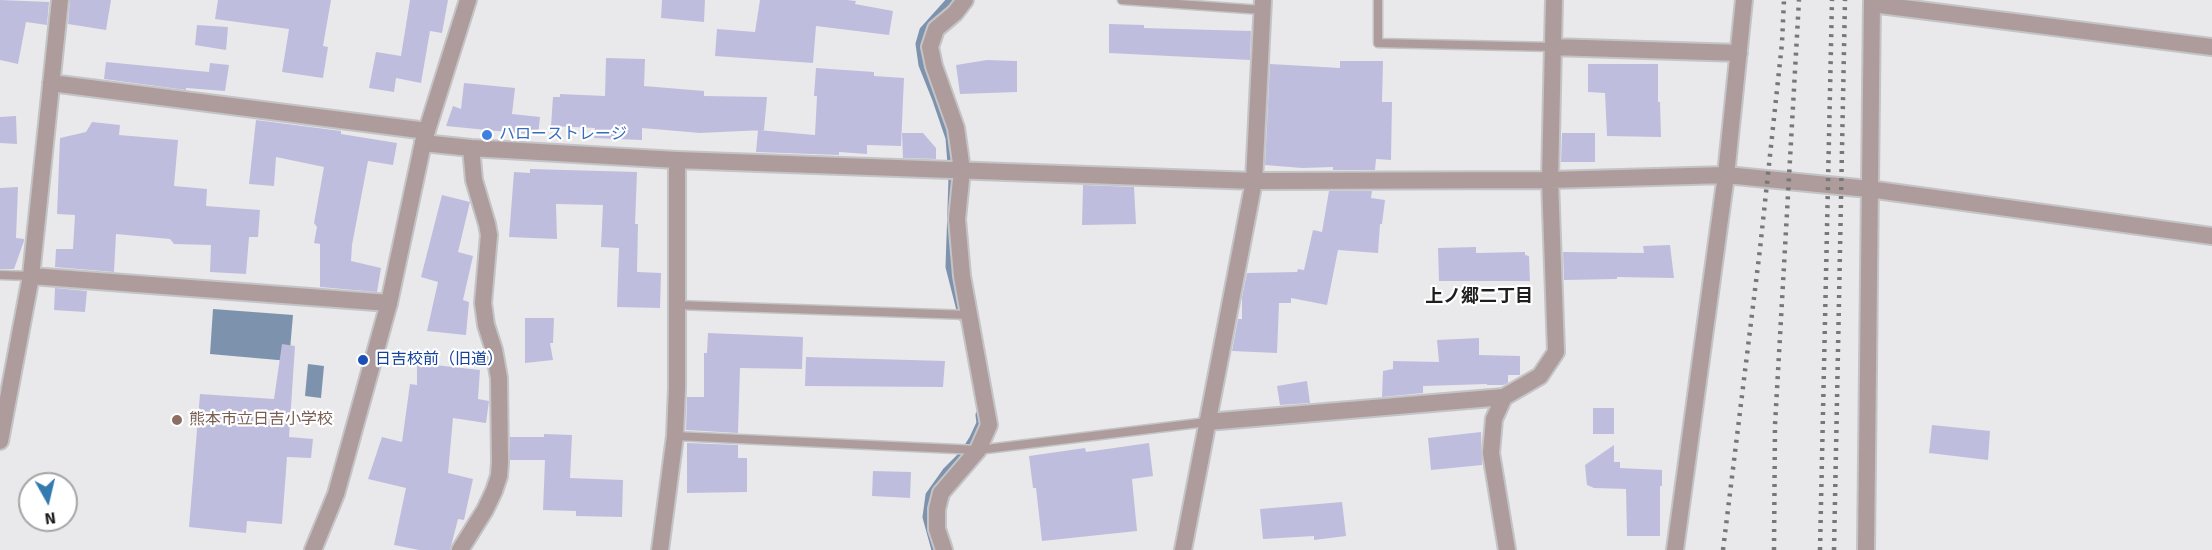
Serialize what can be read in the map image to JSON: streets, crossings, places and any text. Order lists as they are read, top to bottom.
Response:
{
  "districts": ["上ノ郷二丁目"],
  "places": ["ハローストレージ", "日吉校前（旧道）", "熊本市立日吉小学校"],
  "north": "bottom"
}
